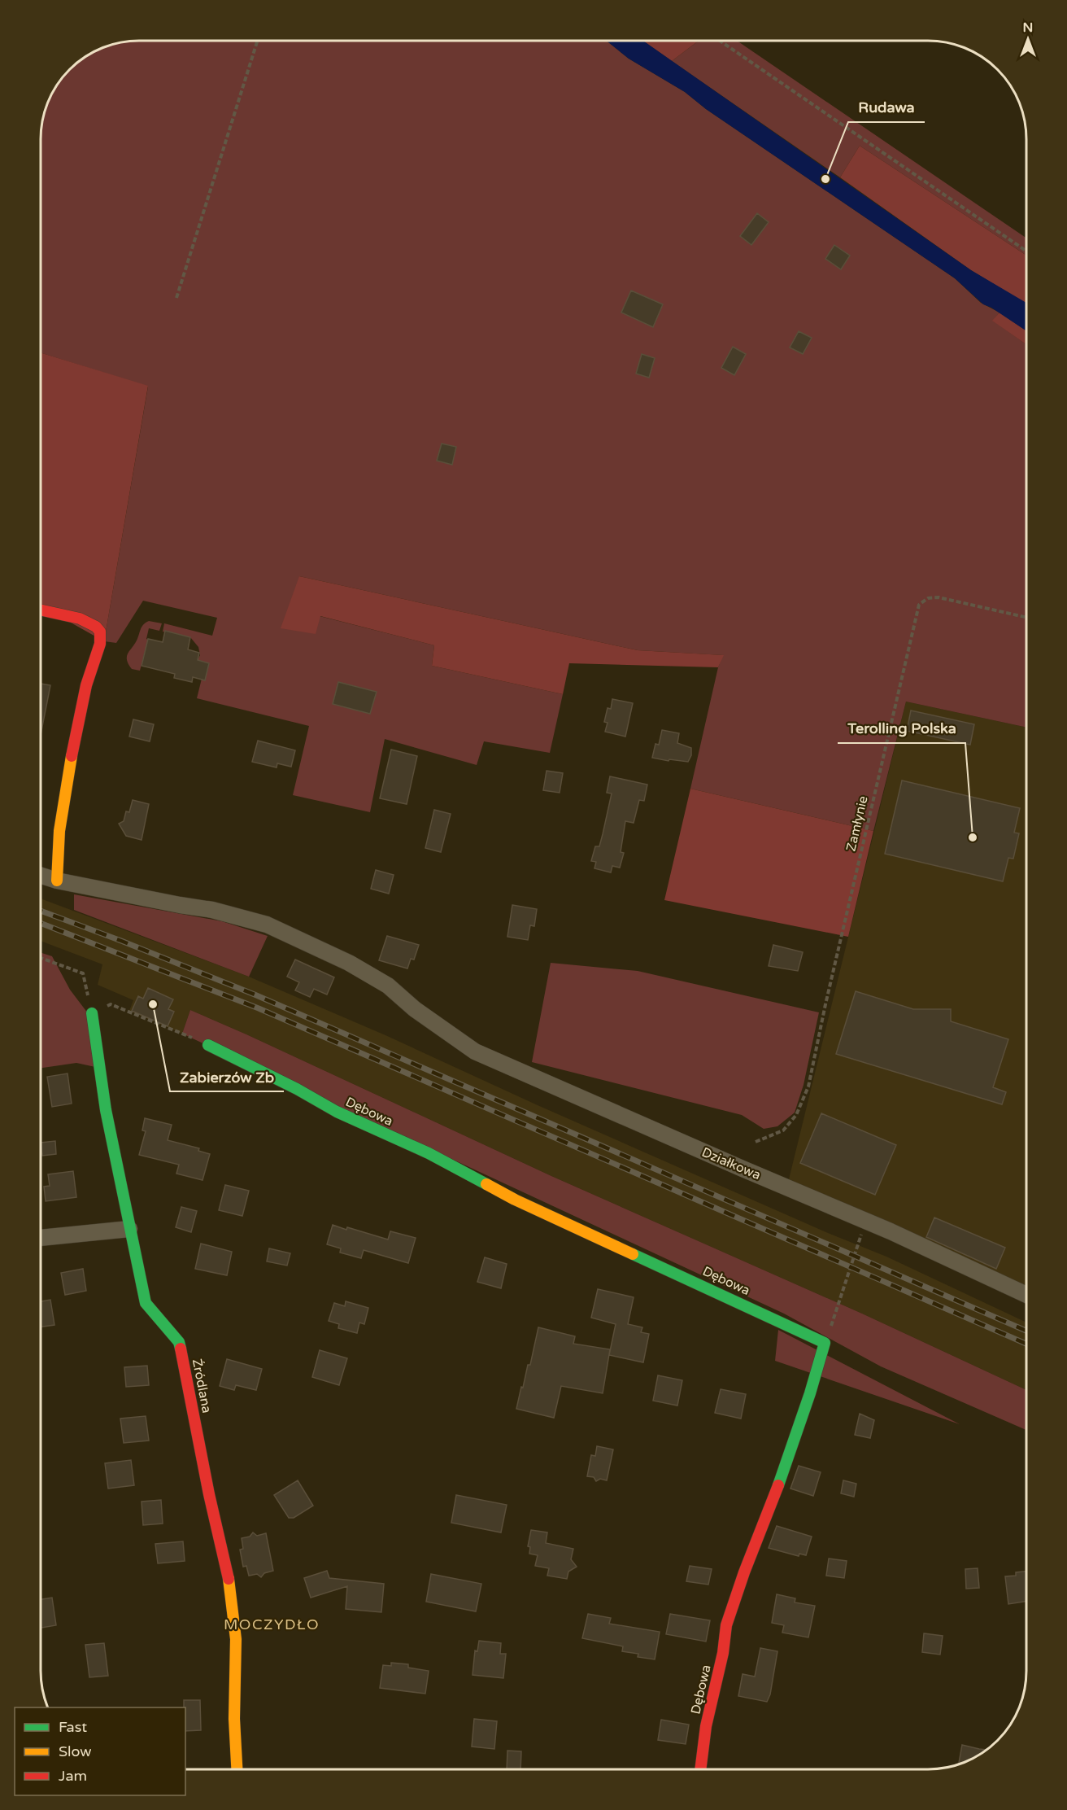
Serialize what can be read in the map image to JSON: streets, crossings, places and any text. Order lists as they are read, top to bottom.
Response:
{
  "streets": {
    "street": ["Dębowa", "Działkowa", "Źródlana"],
    "path": ["Zamłynie"]
  },
  "districts": ["MOCZYDŁO"],
  "places": ["Rudawa", "Terolling Polska", "Zabierzów Zb"],
  "legend": ["Fast", "Slow", "Jam"],
  "north": "top"
}
